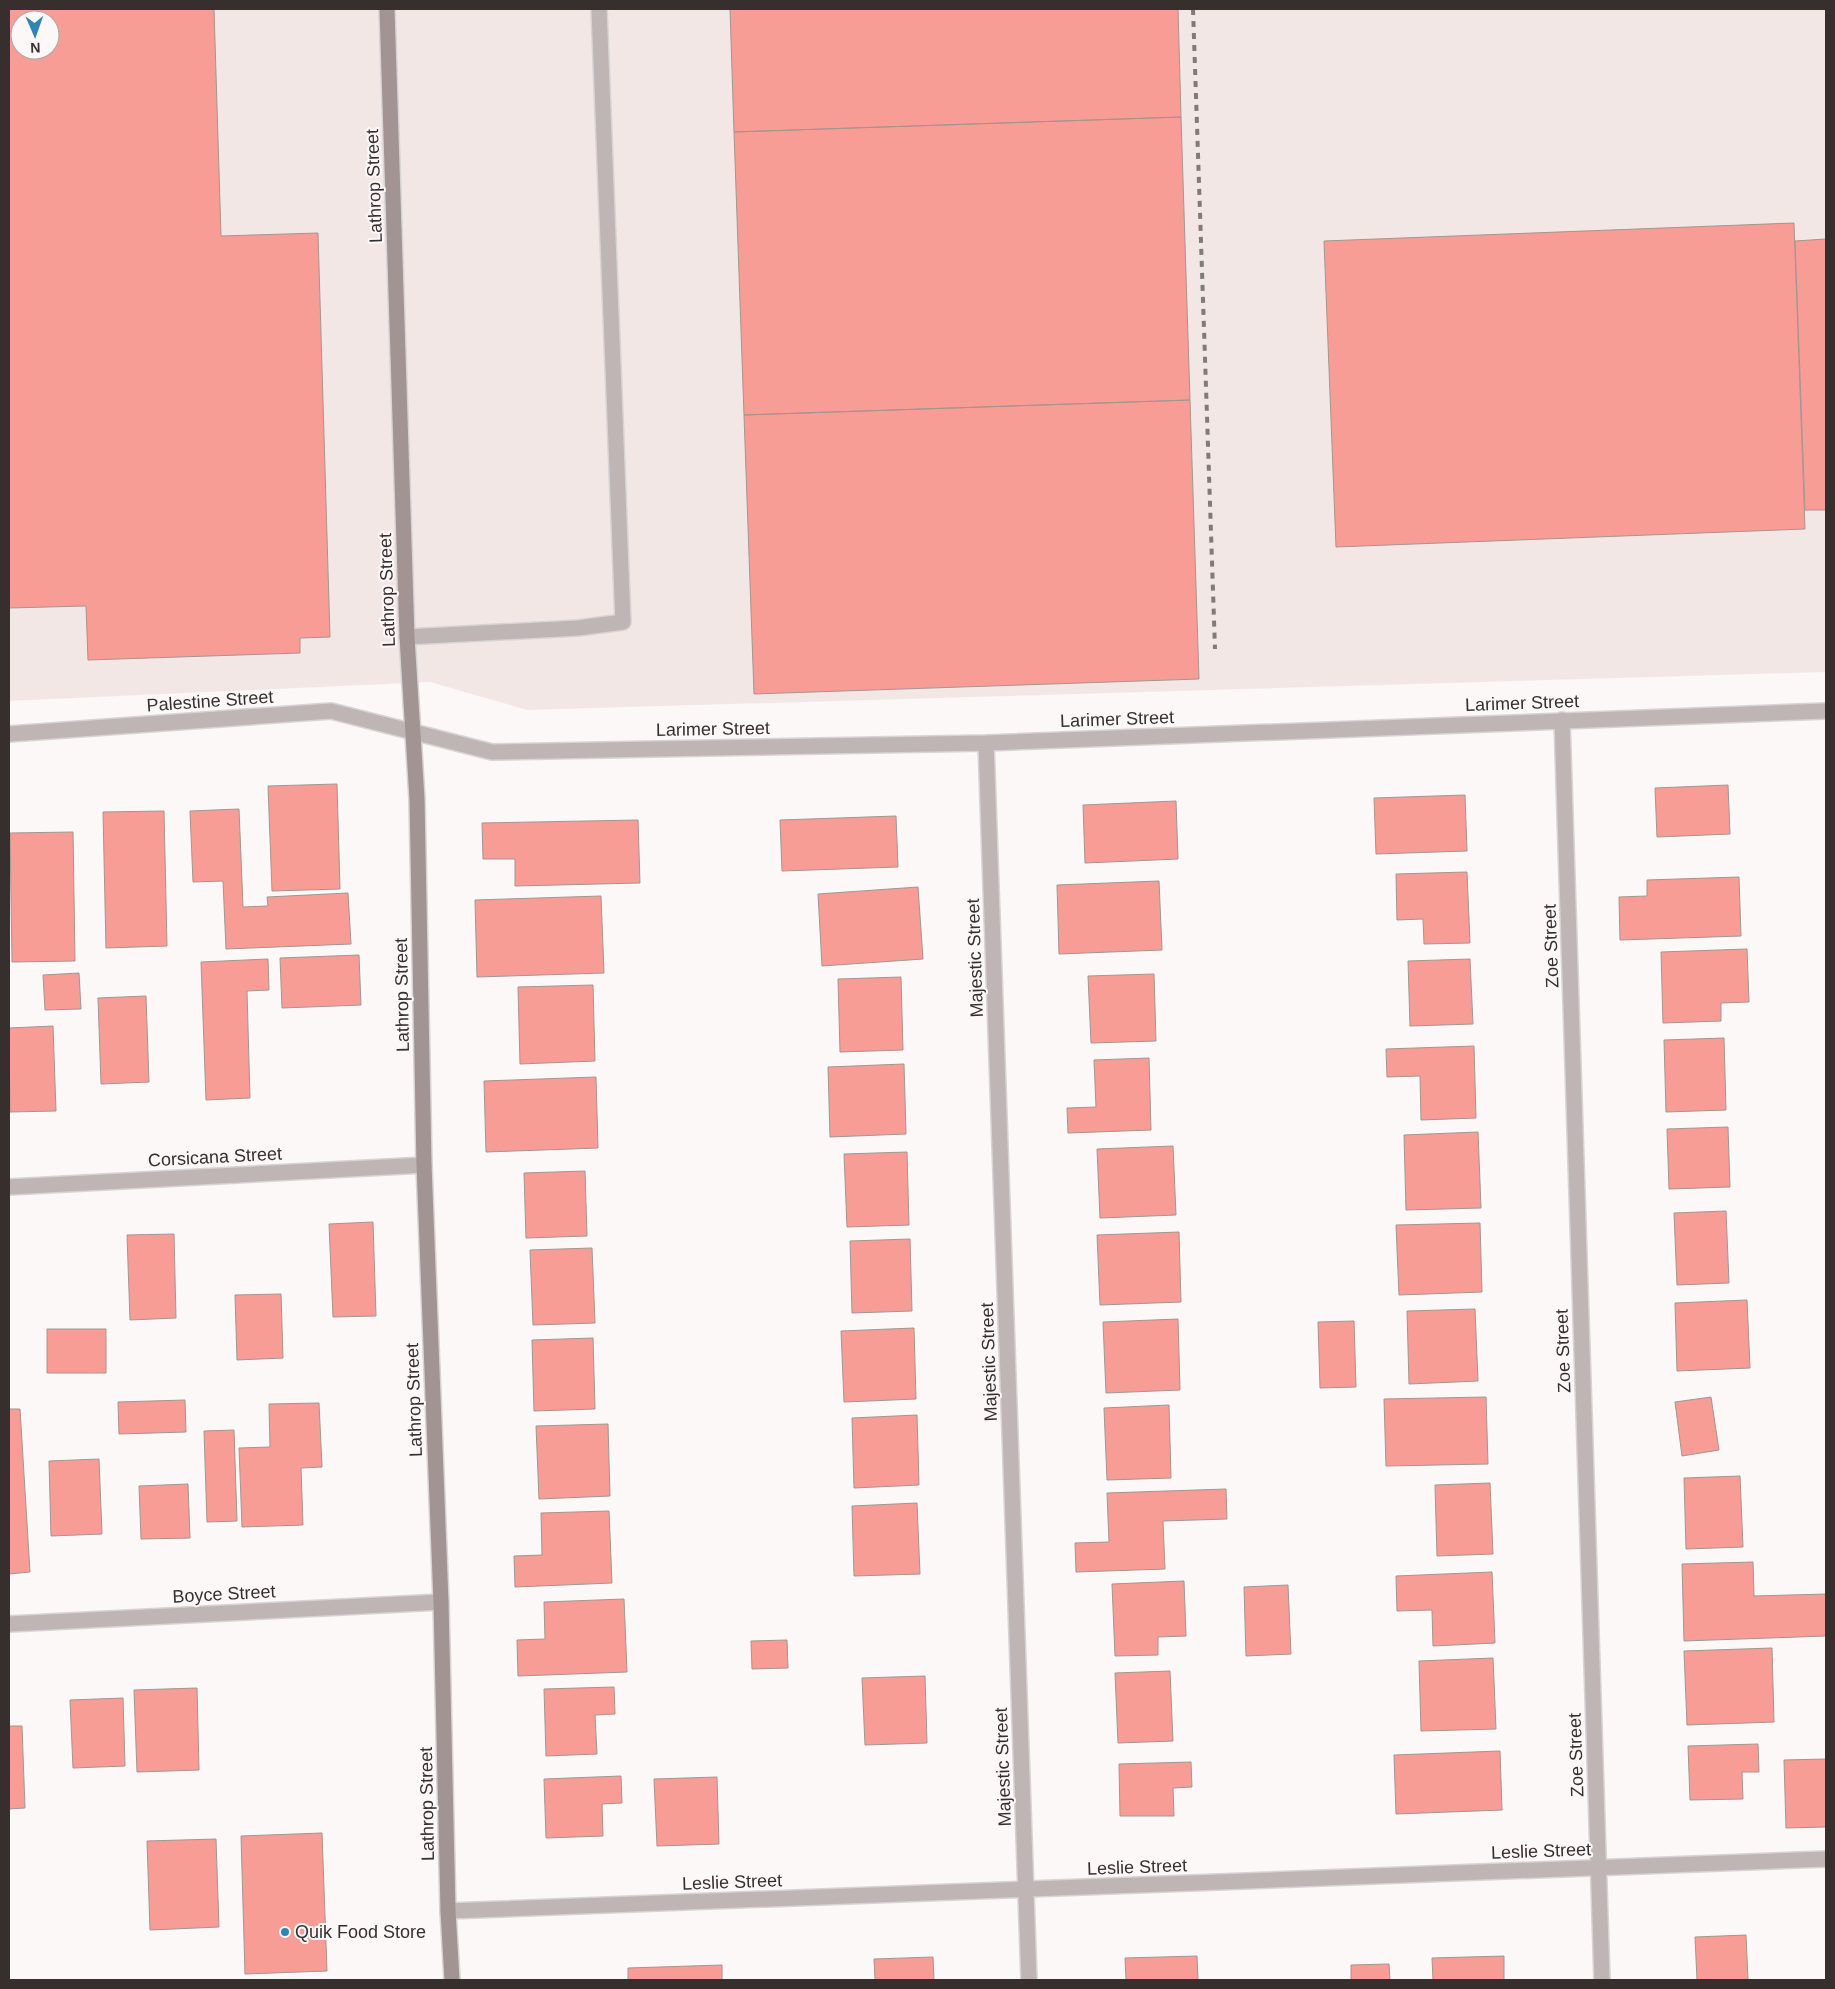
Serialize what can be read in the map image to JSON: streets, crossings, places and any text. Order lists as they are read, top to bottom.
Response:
{
  "streets": {
    "street": [
      "Lathrop Street",
      "Palestine Street",
      "Larimer Street",
      "Zoe Street",
      "Majestic Street",
      "Corsicana Street",
      "Boyce Street",
      "Leslie Street"
    ]
  },
  "crossings": [
    ["Lathrop Street", "Palestine Street"],
    ["Lathrop Street", "Larimer Street"],
    ["Lathrop Street", "Corsicana Street"],
    ["Lathrop Street", "Boyce Street"],
    ["Lathrop Street", "Leslie Street"],
    ["Palestine Street", "Larimer Street"],
    ["Larimer Street", "Zoe Street"],
    ["Larimer Street", "Majestic Street"],
    ["Zoe Street", "Leslie Street"],
    ["Majestic Street", "Leslie Street"]
  ],
  "places": ["Quik Food Store"],
  "north": "bottom"
}
